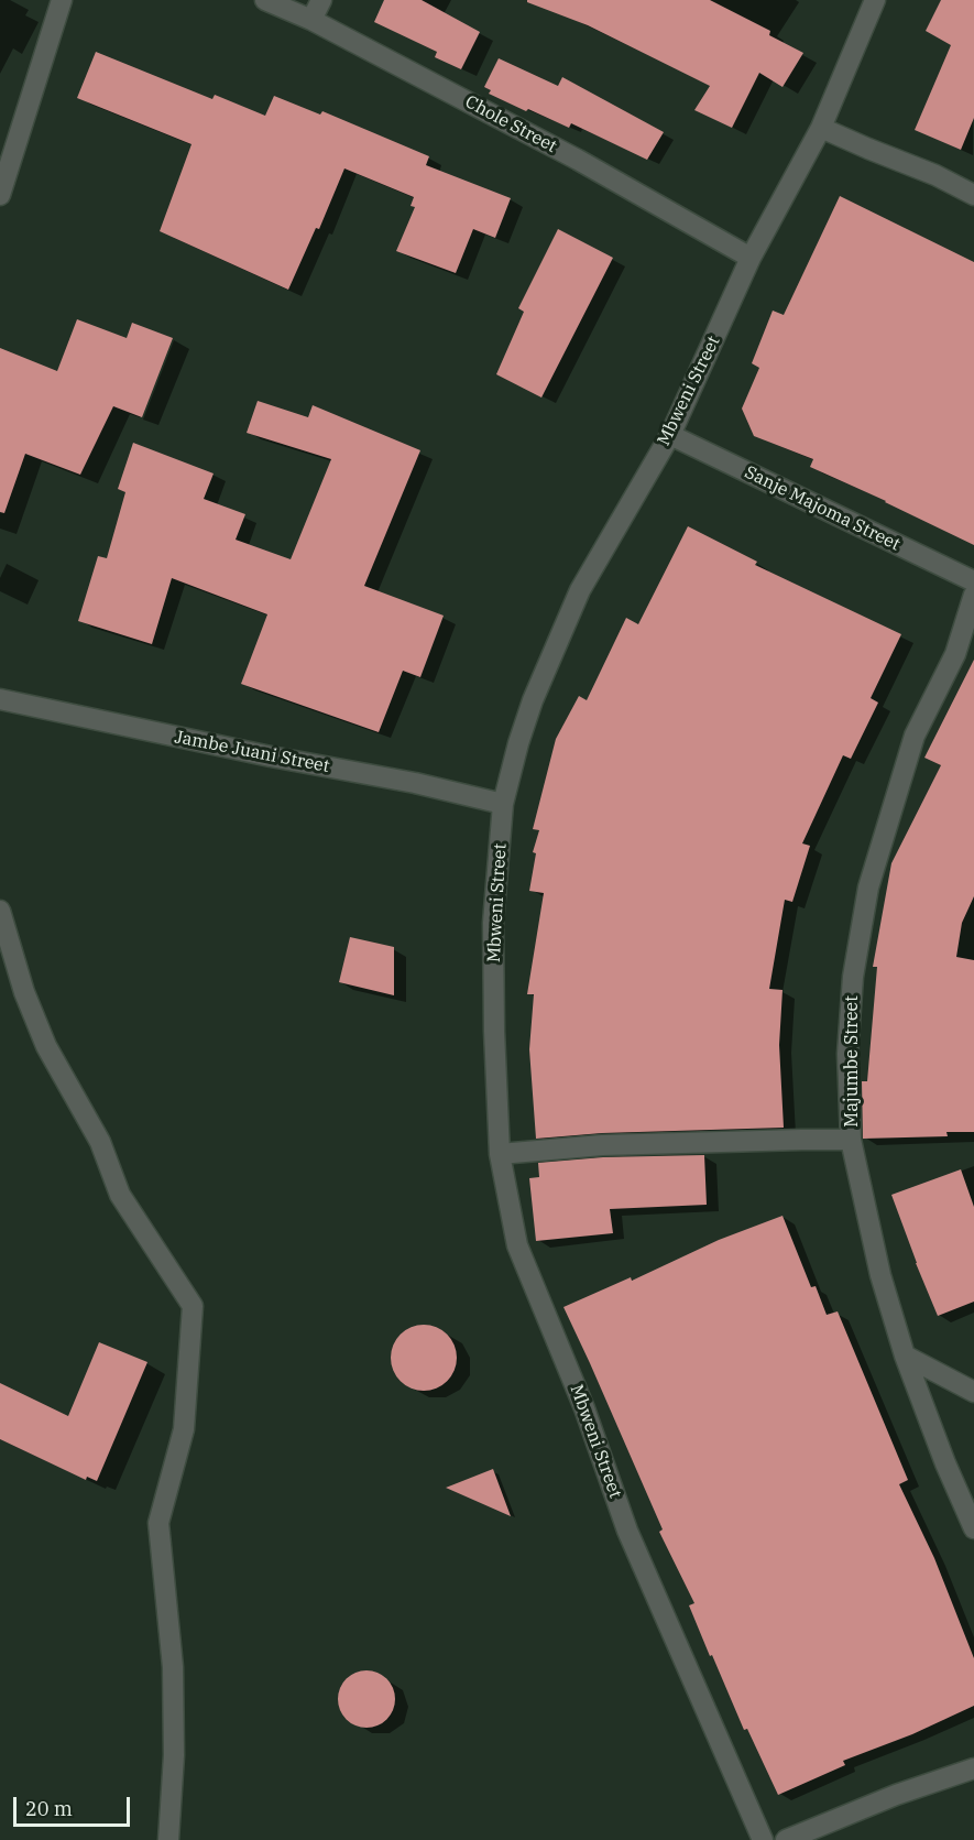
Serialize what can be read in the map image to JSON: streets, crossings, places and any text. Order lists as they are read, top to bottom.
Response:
{
  "streets": {
    "street": [
      "Chole Street",
      "Mbweni Street",
      "Sanje Majoma Street",
      "Jambe Juani Street",
      "Majumbe Street"
    ]
  },
  "crossings": [
    ["Chole Street", "Mbweni Street"],
    ["Mbweni Street", "Sanje Majoma Street"],
    ["Mbweni Street", "Jambe Juani Street"]
  ],
  "scale_bar": "20 m"
}
